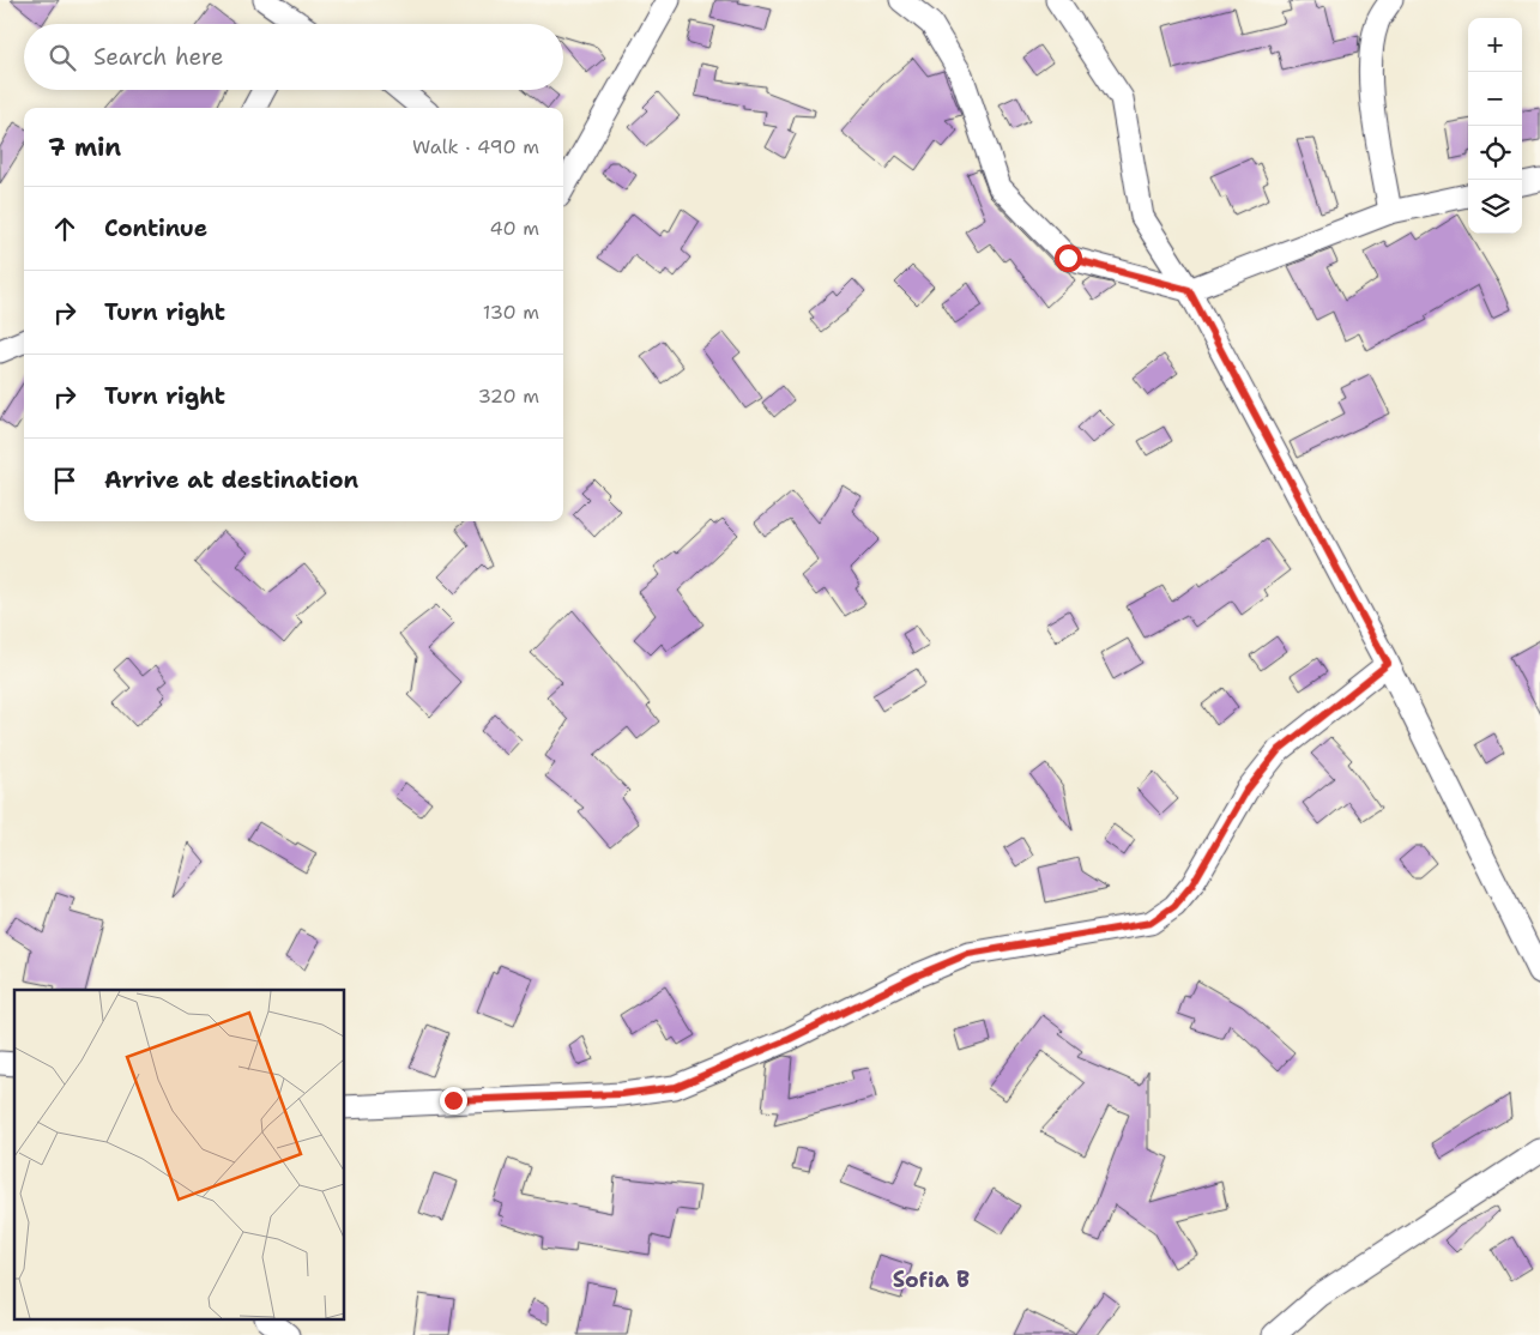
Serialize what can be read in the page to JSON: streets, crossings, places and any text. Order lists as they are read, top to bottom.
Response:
{
  "districts": ["Sofia B"],
  "page": {
    "map_buttons": ["+", "−"],
    "search": "Search here",
    "heading": ["7 min", "Walk · 490 m"],
    "list": [
      ["Continue", "40 m"],
      ["Turn right", "130 m"],
      ["Turn right", "320 m"],
      "Arrive at destination"
    ]
  }
}
